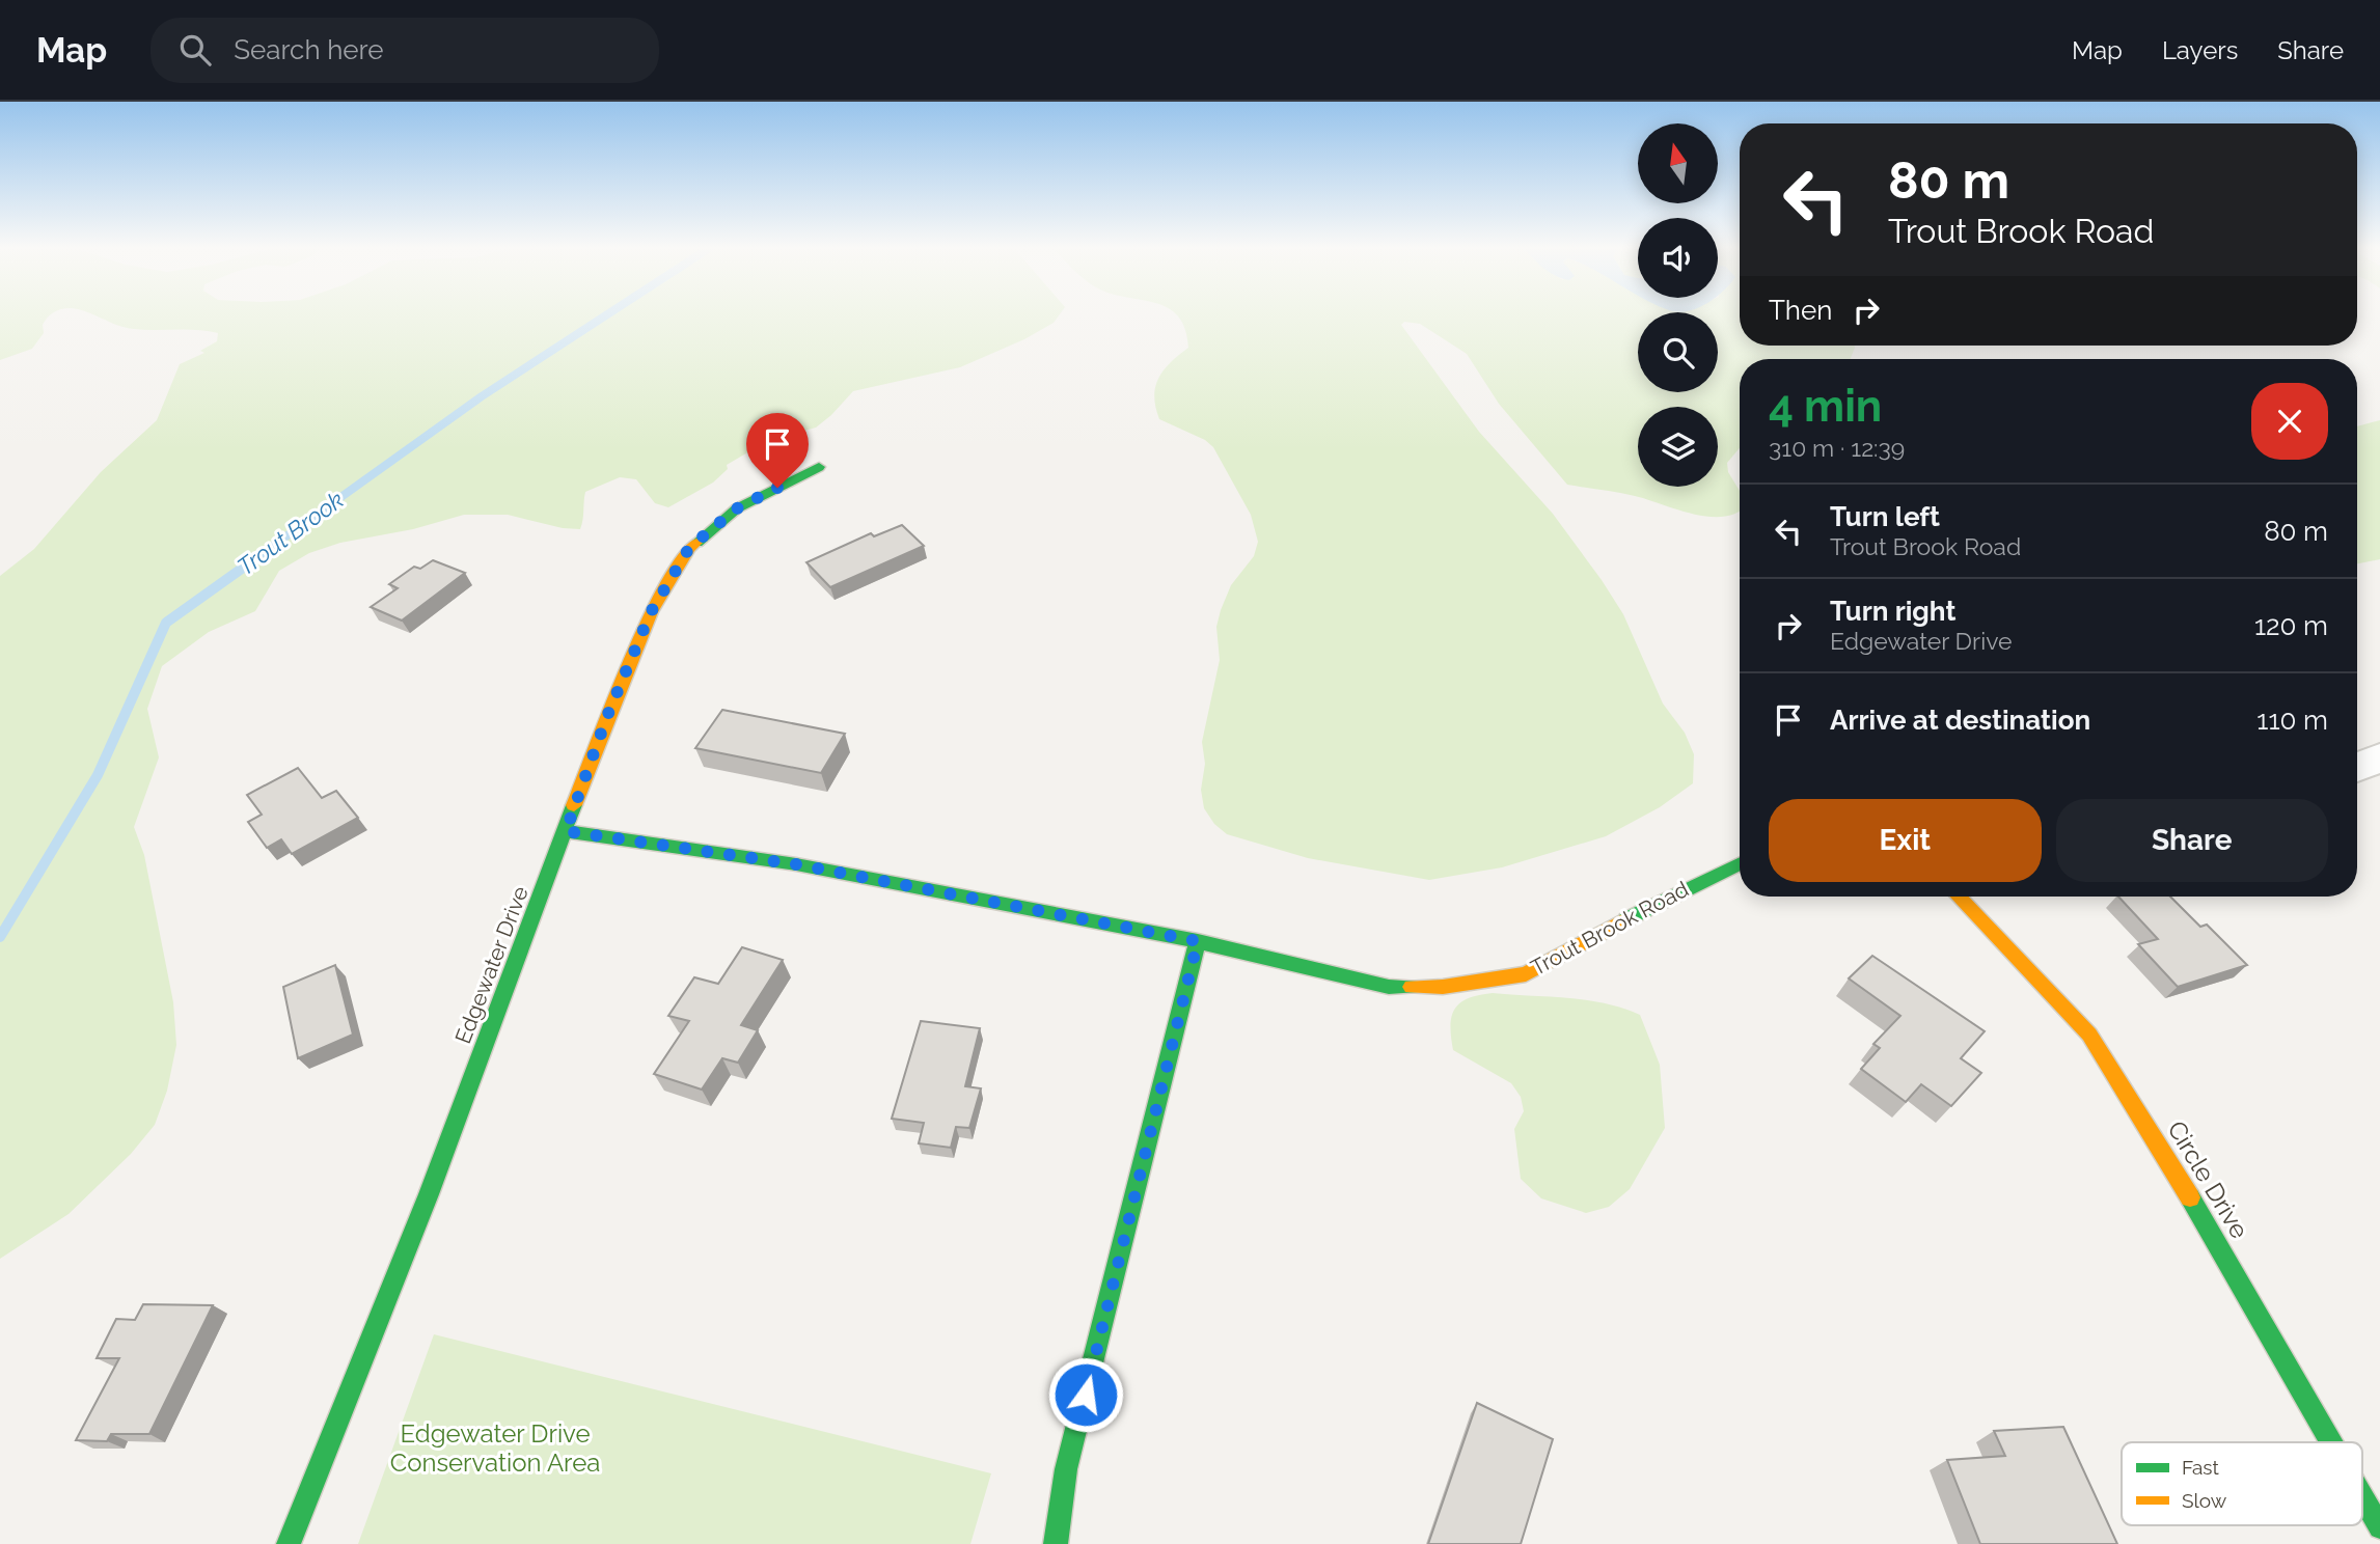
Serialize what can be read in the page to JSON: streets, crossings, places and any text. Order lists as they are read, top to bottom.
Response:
{
  "streets": {
    "street": ["Trout Brook Road", "Edgewater Drive", "Circle Drive"]
  },
  "crossings": [
    ["Trout Brook Road", "Edgewater Drive"]
  ],
  "water": ["Trout Brook"],
  "parks": ["Edgewater Drive Conservation Area"],
  "legend": ["Fast", "Slow"],
  "north": "top",
  "page": {
    "header": "Map",
    "search": "Search here",
    "nav": ["Map", "Layers", "Share"],
    "turn": ["80 m", "Trout Brook Road"],
    "then": "Then",
    "heading": ["4 min", "310 m · 12:39"],
    "list": [
      {
        "name": "Turn left",
        "note": "Trout Brook Road",
        "value": "80 m"
      },
      {
        "name": "Turn right",
        "note": "Edgewater Drive",
        "value": "120 m"
      },
      {
        "name": "Arrive at destination",
        "value": "110 m"
      }
    ],
    "buttons": ["Exit", "Share"]
  }
}
